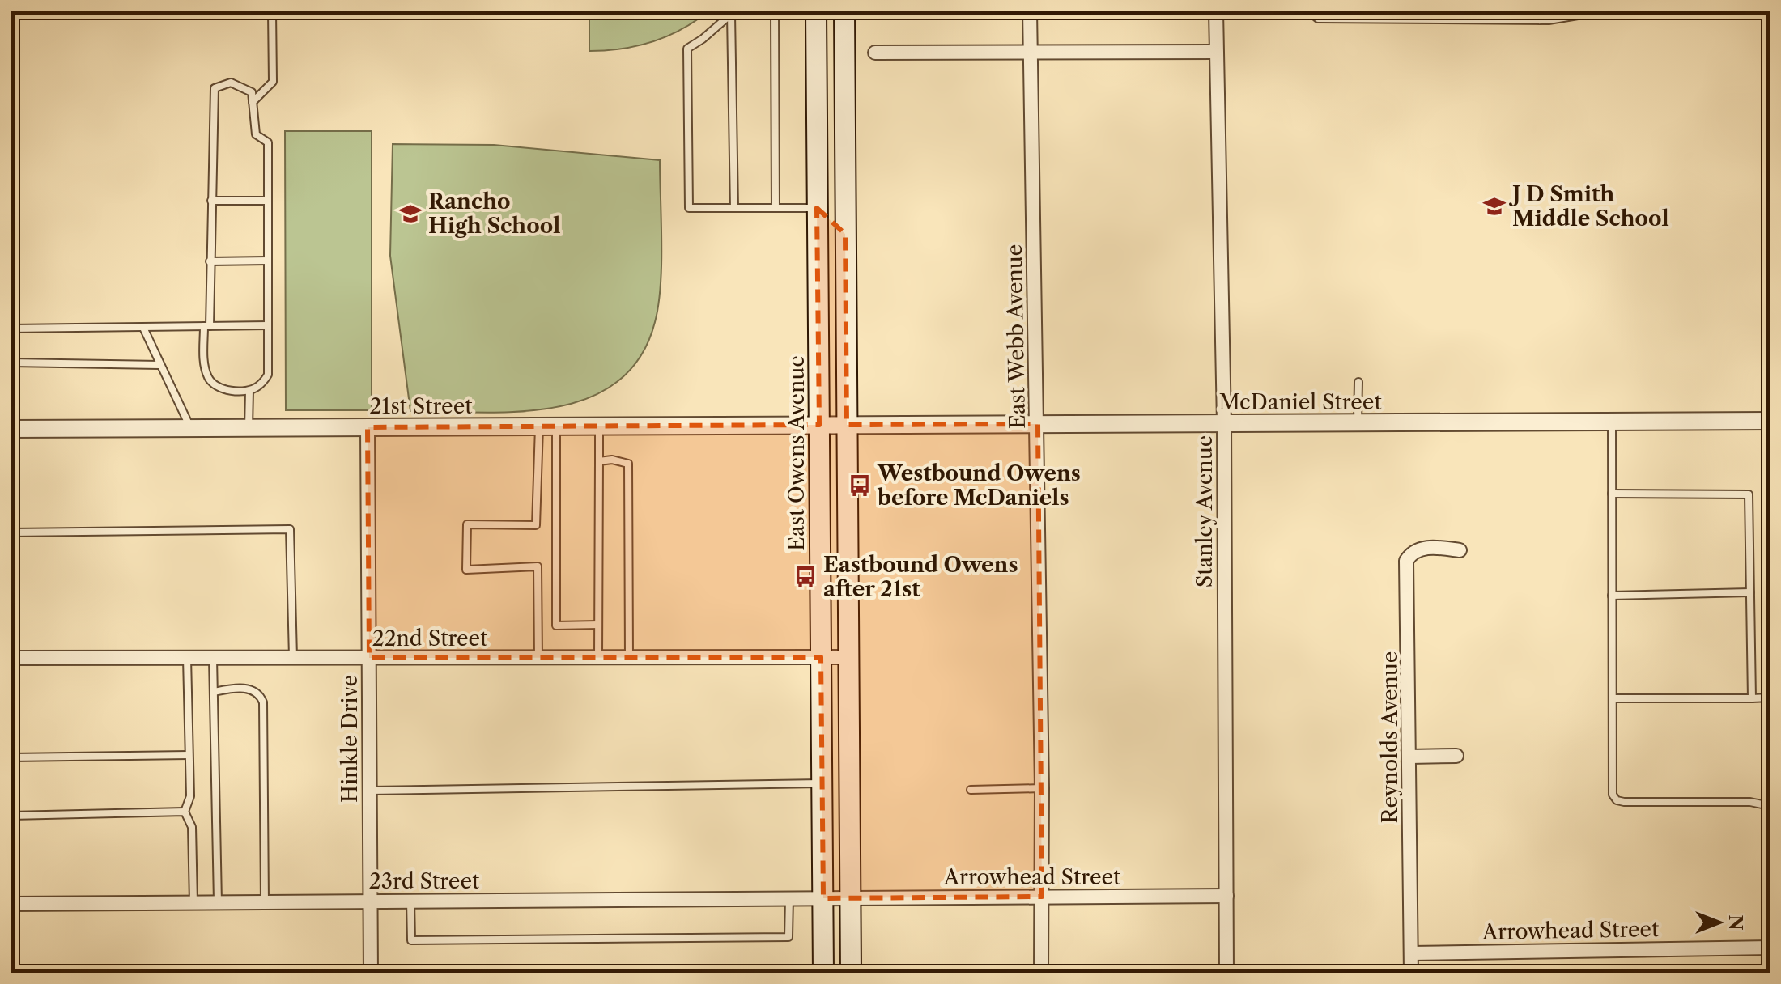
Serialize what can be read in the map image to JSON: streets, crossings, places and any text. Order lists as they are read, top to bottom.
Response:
{
  "streets": {
    "main road": ["East Owens Avenue"],
    "street": [
      "East Webb Avenue",
      "McDaniel Street",
      "21st Street",
      "Stanley Avenue",
      "22nd Street",
      "Reynolds Avenue",
      "Hinkle Drive",
      "Arrowhead Street",
      "23rd Street"
    ]
  },
  "crossings": [
    ["East Webb Avenue", "McDaniel Street"],
    ["East Webb Avenue", "Arrowhead Street"],
    ["McDaniel Street", "21st Street"],
    ["McDaniel Street", "East Owens Avenue"],
    ["McDaniel Street", "Stanley Avenue"],
    ["21st Street", "East Owens Avenue"],
    ["21st Street", "Hinkle Drive"],
    ["East Owens Avenue", "22nd Street"],
    ["East Owens Avenue", "Arrowhead Street"],
    ["East Owens Avenue", "23rd Street"],
    ["Stanley Avenue", "Arrowhead Street"],
    ["22nd Street", "Hinkle Drive"],
    ["Reynolds Avenue", "Arrowhead Street"],
    ["Hinkle Drive", "23rd Street"],
    ["Arrowhead Street", "23rd Street"]
  ],
  "places": {
    "school or university": ["J D Smith Middle School", "Rancho High School"],
    "bus stop": ["Westbound Owens before McDaniels", "Eastbound Owens after 21st"]
  },
  "north": "right"
}
